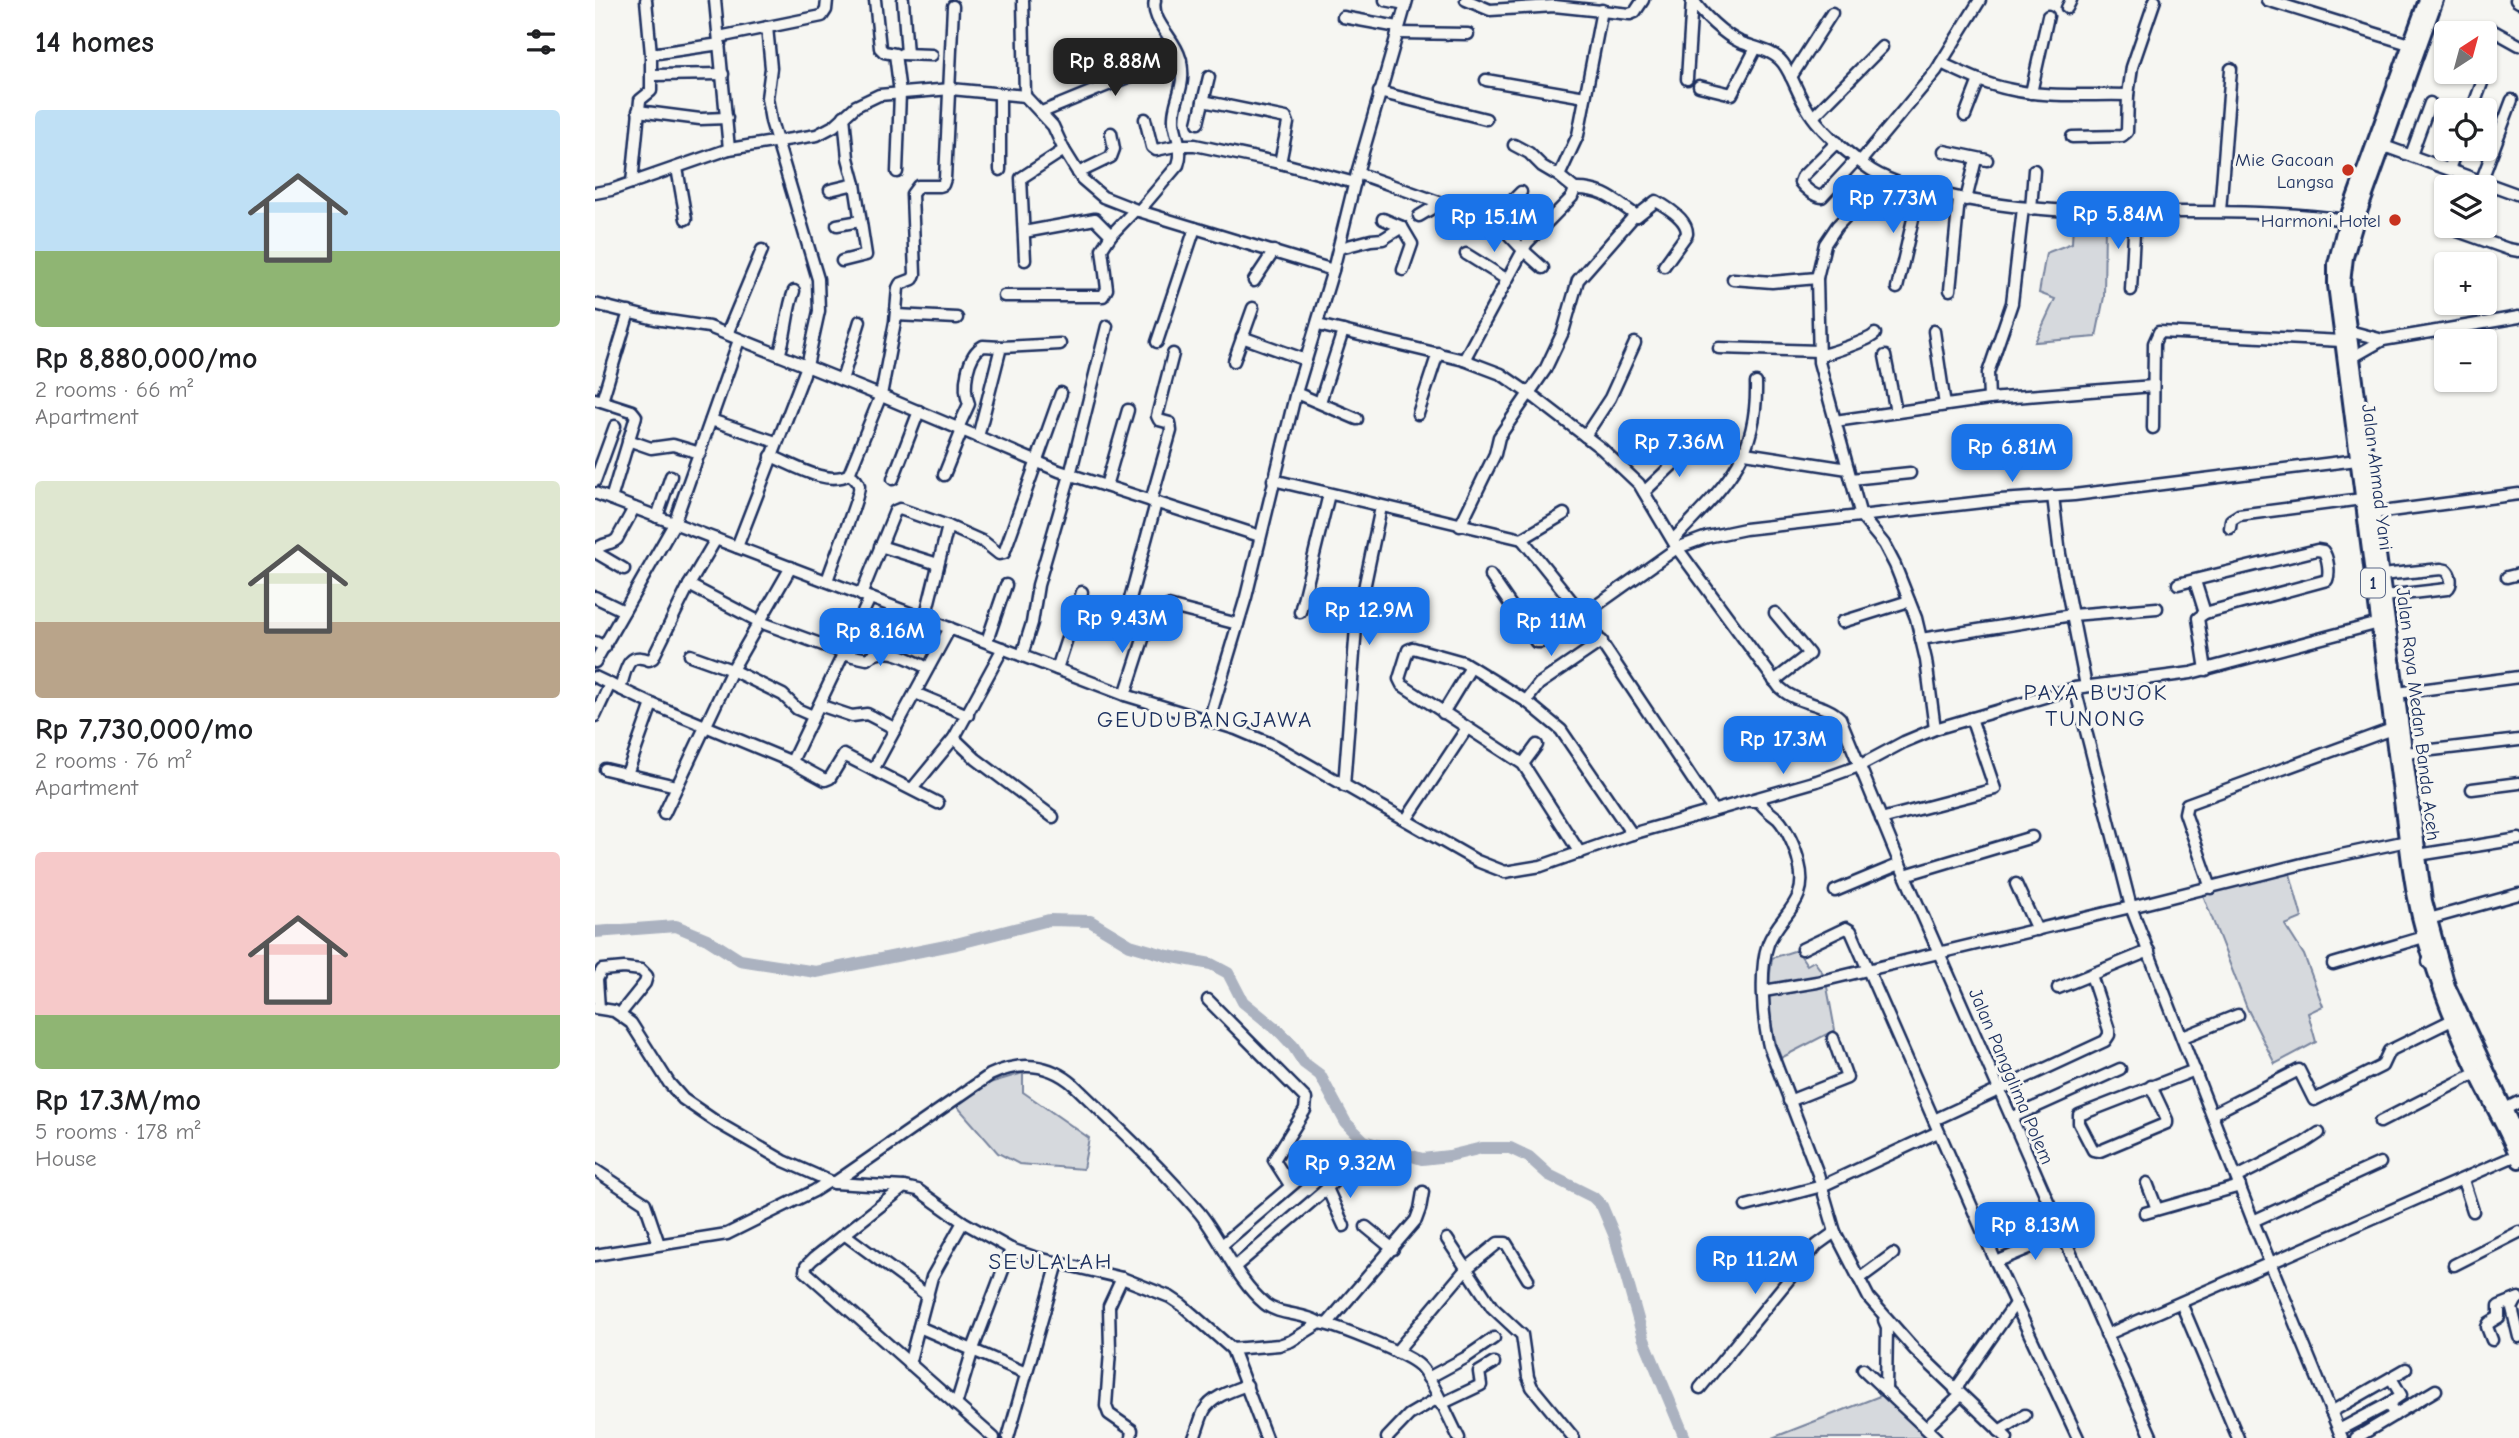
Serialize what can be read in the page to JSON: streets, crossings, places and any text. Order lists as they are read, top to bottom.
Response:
{
  "streets": {
    "main road": ["Jalan Ahmad Yani", "1", "Jalan Raya Medan Banda Aceh"],
    "street": ["Jalan Pangglima Polem"]
  },
  "crossings": [
    ["Jalan Ahmad Yani", "Jalan Raya Medan Banda Aceh"]
  ],
  "districts": ["PAYA BUJOK TUNONG", "GEUDUBANGJAWA", "SEULALAH"],
  "places": ["Mie Gacoan Langsa", "Harmoni Hotel"],
  "north": "top right",
  "page": {
    "heading": "14 homes",
    "map_buttons": ["+", "−"],
    "price": [
      "Rp 8.88M",
      "Rp 7.73M",
      "Rp 5.84M",
      "Rp 15.1M",
      "Rp 7.36M",
      "Rp 6.81M",
      "Rp 12.9M",
      "Rp 9.43M",
      "Rp 11M",
      "Rp 8.16M",
      "Rp 17.3M",
      "Rp 9.32M",
      "Rp 8.13M",
      "Rp 11.2M"
    ],
    "list": [
      {
        "name": "Rp 8,880,000/mo",
        "note": "2 rooms · 66 m² · Apartment"
      },
      {
        "name": "Rp 7,730,000/mo",
        "note": "2 rooms · 76 m² · Apartment"
      },
      {
        "name": "Rp 17.3M/mo",
        "note": "5 rooms · 178 m² · House"
      }
    ]
  }
}
